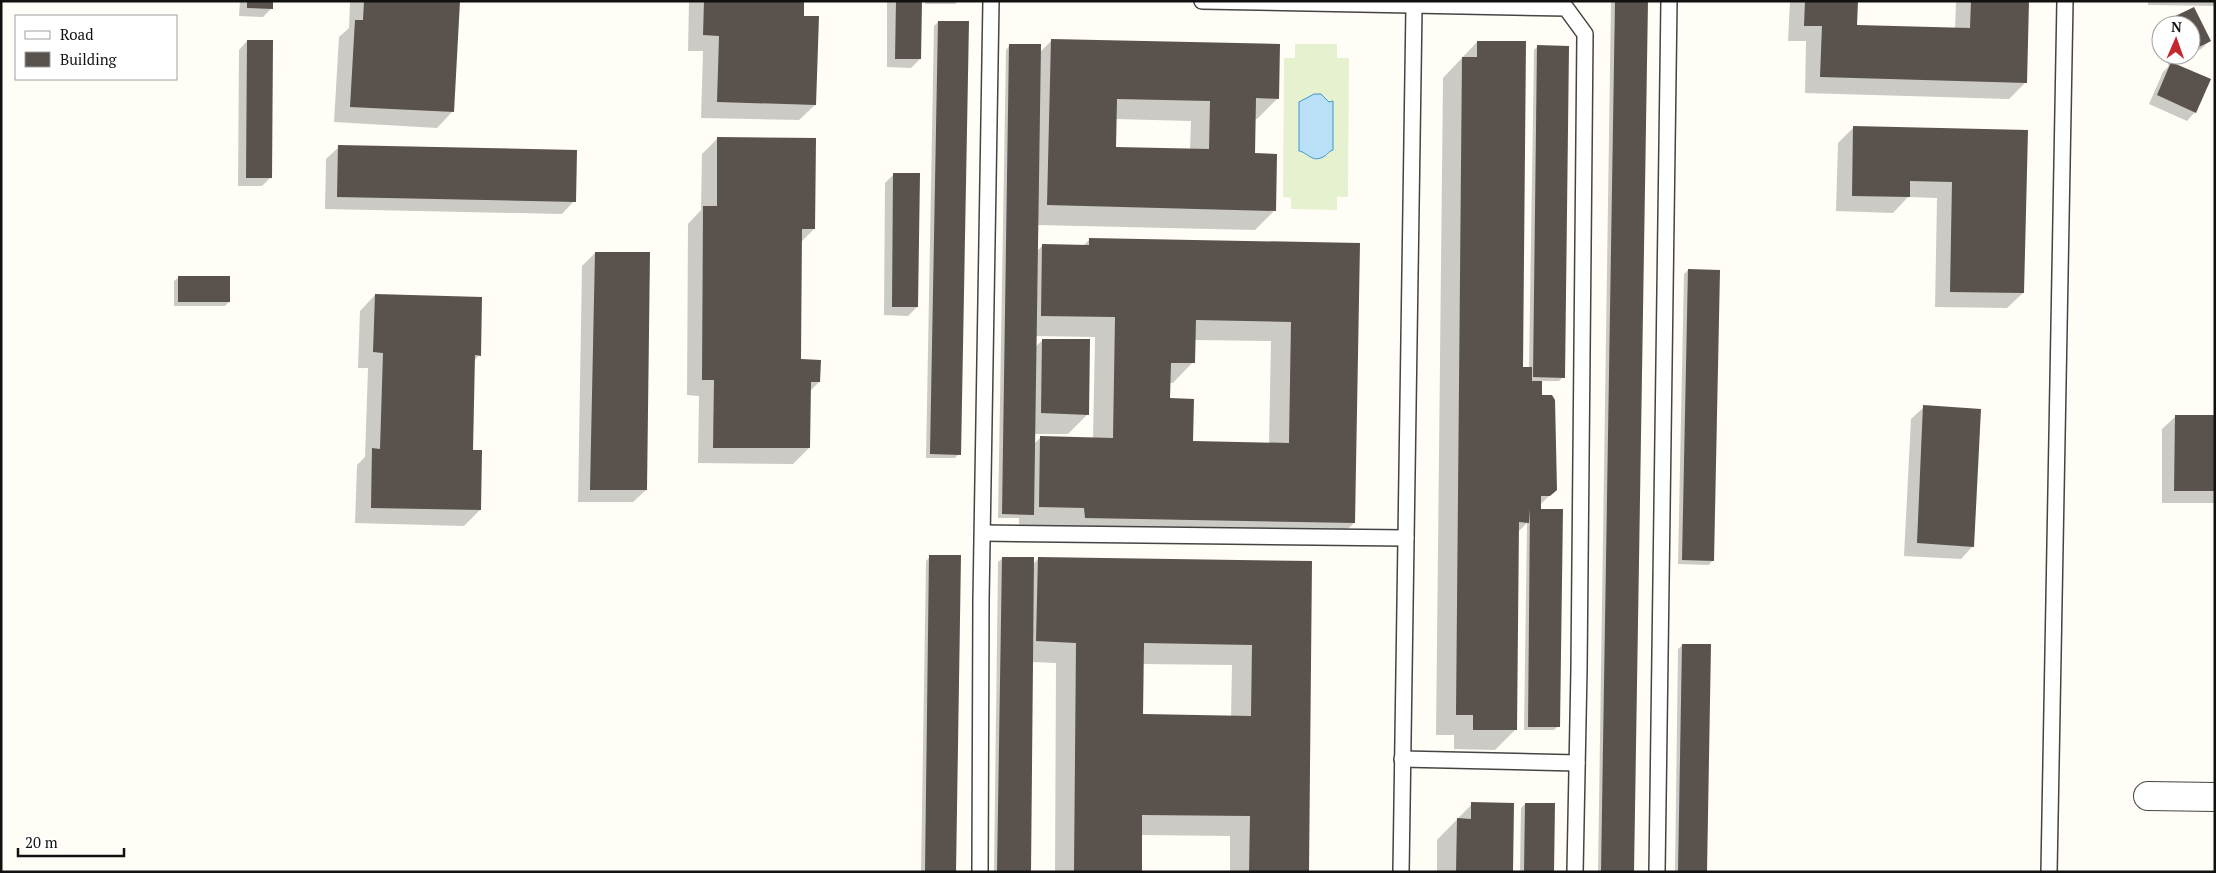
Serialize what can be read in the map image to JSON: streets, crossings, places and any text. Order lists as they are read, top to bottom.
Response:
{
  "legend": ["Road", "Building"],
  "scale_bar": "20 m",
  "north": "top"
}
